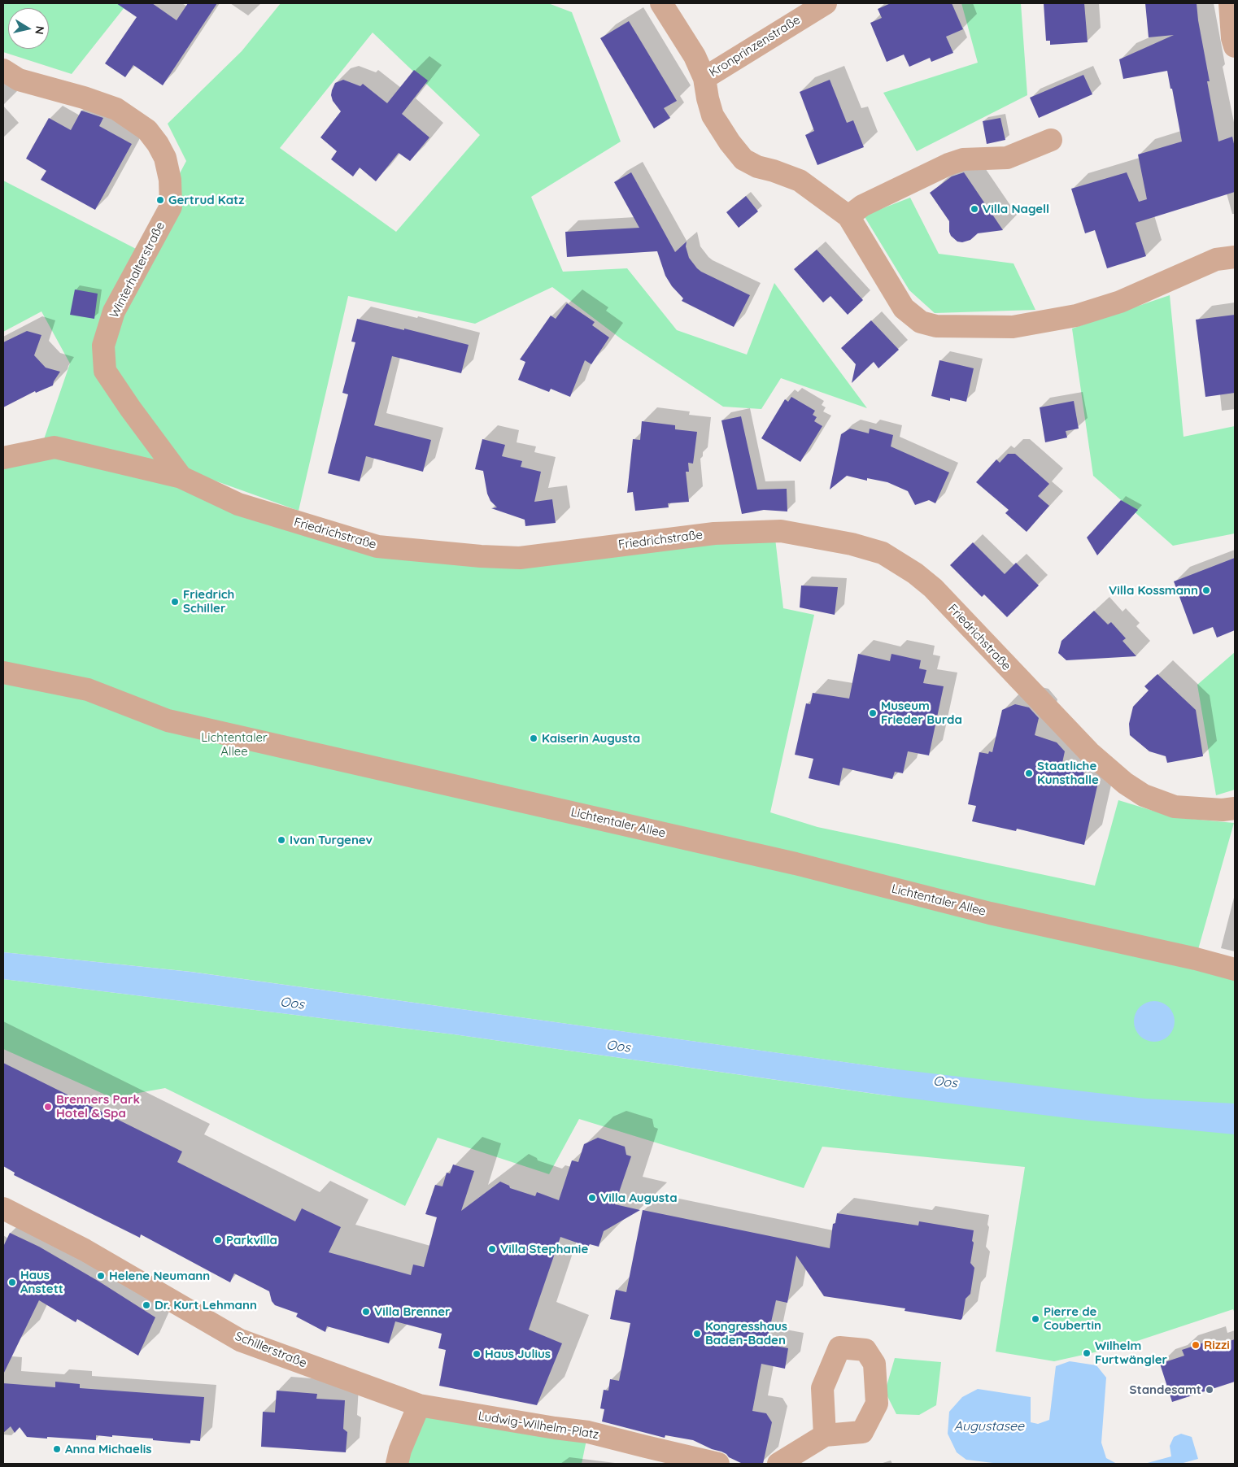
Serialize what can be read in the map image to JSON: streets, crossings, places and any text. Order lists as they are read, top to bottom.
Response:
{
  "streets": {
    "street": [
      "Kronprinzenstraße",
      "Winterhalterstraße",
      "Friedrichstraße",
      "Lichtentaler Allee",
      "Schillerstraße",
      "Ludwig-Wilhelm-Platz"
    ]
  },
  "crossings": [
    ["Winterhalterstraße", "Friedrichstraße"],
    ["Schillerstraße", "Ludwig-Wilhelm-Platz"]
  ],
  "water": ["Oos", "Augustasee"],
  "parks": ["Lichtentaler Allee"],
  "places": [
    "Gertrud Katz",
    "Villa Nagell",
    "Villa Kossmann",
    "Friedrich Schiller",
    "Museum Frieder Burda",
    "Kaiserin Augusta",
    "Staatliche Kunsthalle",
    "Ivan Turgenev",
    "Brenners Park Hotel & Spa",
    "Villa Augusta",
    "Parkvilla",
    "Villa Stephanie",
    "Helene Neumann",
    "Haus Anstett",
    "Dr. Kurt Lehmann",
    "Villa Brenner",
    "Pierre de Coubertin",
    "Kongresshaus Baden-Baden",
    "Rizzi",
    "Wilhelm Furtwängler",
    "Haus Julius",
    "Standesamt",
    "Anna Michaelis"
  ],
  "north": "right"
}
